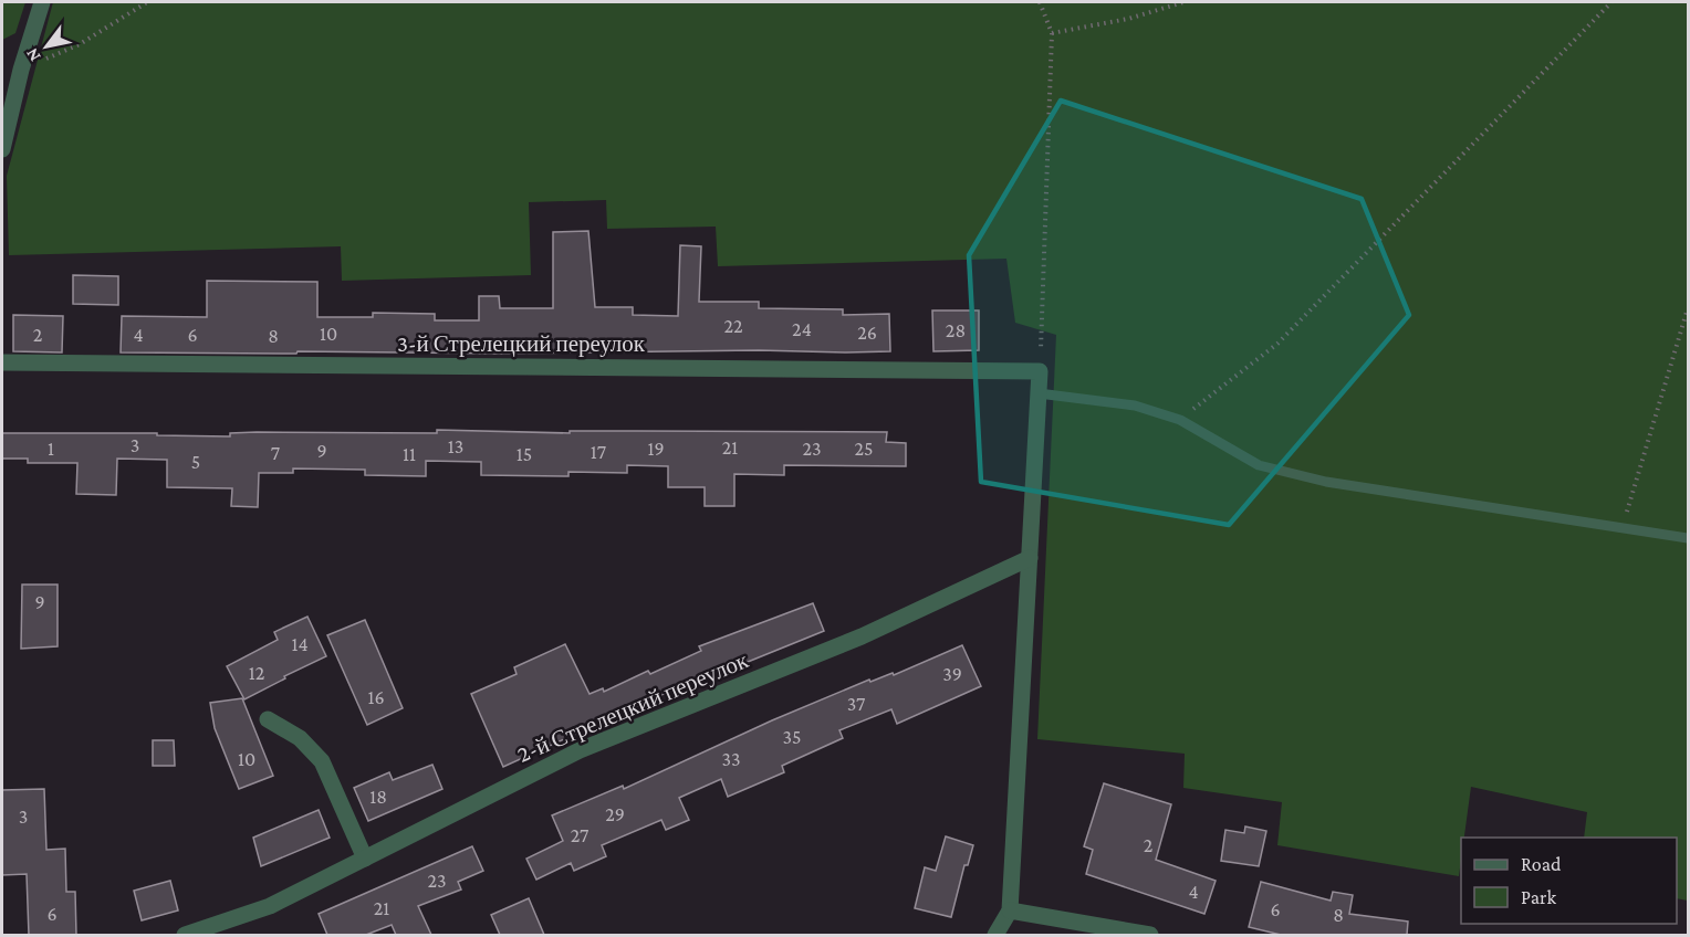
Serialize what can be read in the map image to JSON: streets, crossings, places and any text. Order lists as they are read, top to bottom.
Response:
{
  "streets": {
    "street": ["3-й Стрелецкий переулок", "2-й Стрелецкий переулок"]
  },
  "house_numbers": [
    "22",
    "24",
    "28",
    "26",
    "10",
    "2",
    "4",
    "6",
    "8",
    "3",
    "13",
    "21",
    "1",
    "19",
    "23",
    "25",
    "9",
    "17",
    "7",
    "11",
    "15",
    "5",
    "9",
    "14",
    "12",
    "39",
    "16",
    "37",
    "35",
    "10",
    "33",
    "18",
    "29",
    "3",
    "27",
    "2",
    "23",
    "4",
    "21",
    "6",
    "6",
    "8"
  ],
  "legend": ["Road", "Park"],
  "north": "bottom left"
}
